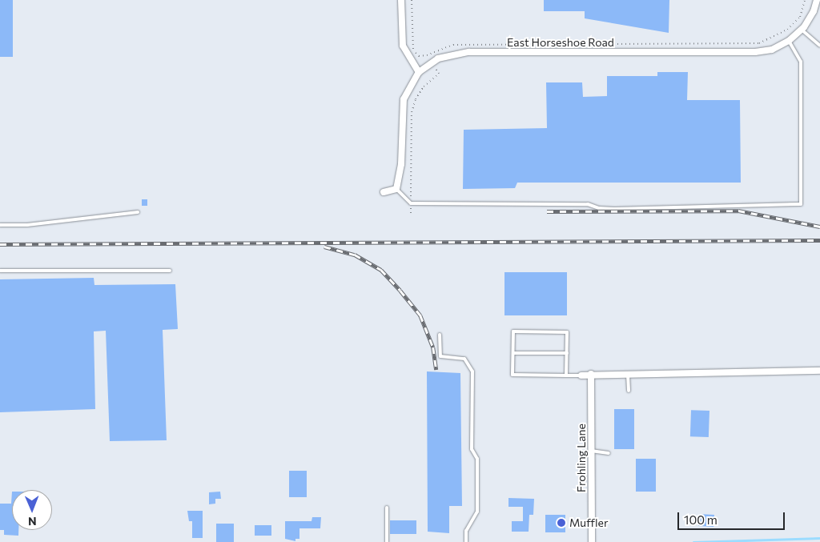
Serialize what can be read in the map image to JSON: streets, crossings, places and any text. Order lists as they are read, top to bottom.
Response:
{
  "streets": {
    "street": ["East Horseshoe Road", "Frohling Lane"]
  },
  "places": ["Muffler"],
  "scale_bar": "100 m",
  "north": "bottom"
}
